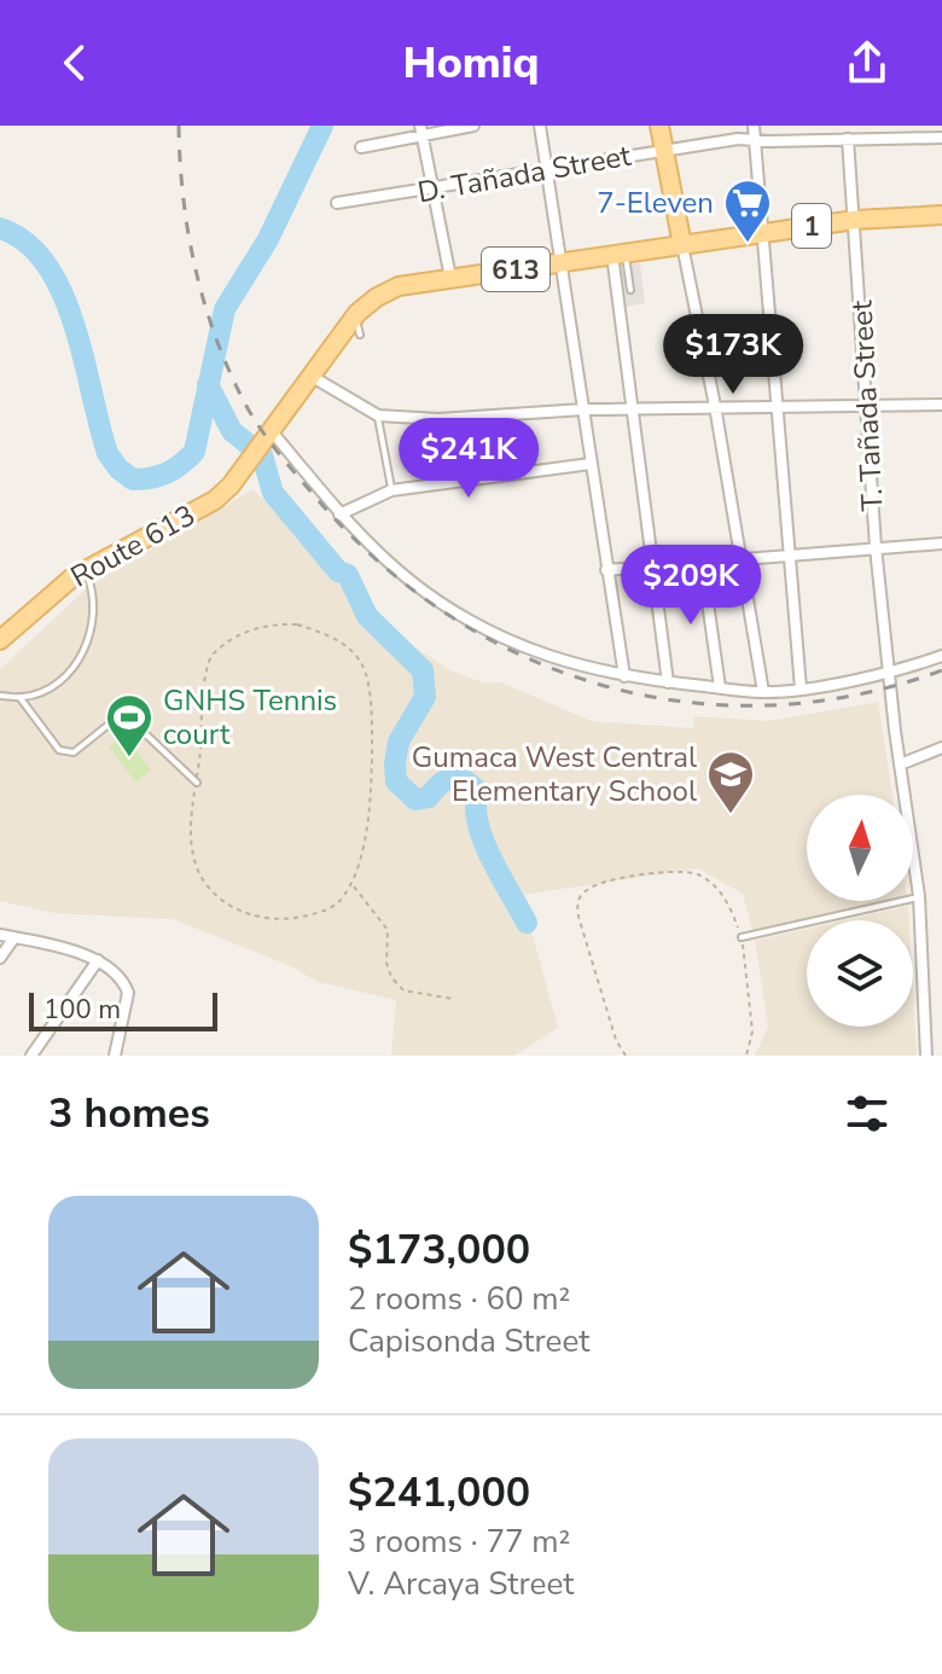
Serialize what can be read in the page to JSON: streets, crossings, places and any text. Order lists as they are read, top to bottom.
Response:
{
  "streets": {
    "main road": ["1", "613", "Route 613"],
    "street": ["D. Tañada Street", "T. Tañada Street"]
  },
  "crossings": [
    ["D. Tañada Street", "T. Tañada Street"],
    ["1", "613"],
    ["1", "T. Tañada Street"],
    ["613", "Route 613"]
  ],
  "places": {
    "supermarket": ["7-Eleven"],
    "sports": ["GNHS Tennis court"],
    "school or university": ["Gumaca West Central Elementary School"]
  },
  "scale_bar": "100 m",
  "north": "top",
  "page": {
    "header": "Homiq",
    "price": ["$173K", "$241K", "$209K"],
    "scale": "100 m",
    "heading": "3 homes",
    "list": [
      {
        "name": "$173,000",
        "note": "2 rooms · 60 m² · Capisonda Street"
      },
      {
        "name": "$241,000",
        "note": "3 rooms · 77 m² · V. Arcaya Street"
      }
    ]
  }
}
